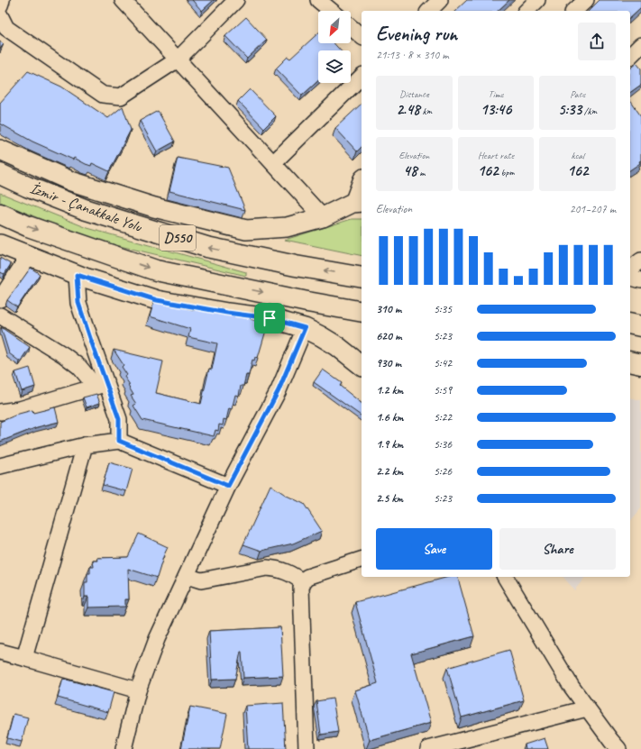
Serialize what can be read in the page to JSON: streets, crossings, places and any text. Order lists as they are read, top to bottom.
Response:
{
  "streets": {
    "highway": ["İzmir - Çanakkale Yolu", "D550"]
  },
  "north": "bottom left",
  "page": {
    "heading": ["Evening run", "21:13 · 8 × 310 m"],
    "stats": [
      ["Distance", "2.48 km"],
      ["Time", "13:46"],
      ["Pace", "5:33 /km"],
      ["Elevation", "48 m"],
      ["Heart rate", "162 bpm"],
      ["kcal", "162"]
    ],
    "chart": ["Elevation", "201–207 m"],
    "list": [
      {
        "name": "310 m",
        "note": "5:35"
      },
      {
        "name": "620 m",
        "note": "5:23"
      },
      {
        "name": "930 m",
        "note": "5:42"
      },
      {
        "name": "1.2 km",
        "note": "5:59"
      },
      {
        "name": "1.6 km",
        "note": "5:22"
      },
      {
        "name": "1.9 km",
        "note": "5:36"
      },
      {
        "name": "2.2 km",
        "note": "5:26"
      },
      {
        "name": "2.5 km",
        "note": "5:23"
      }
    ],
    "buttons": ["Save", "Share"]
  }
}
